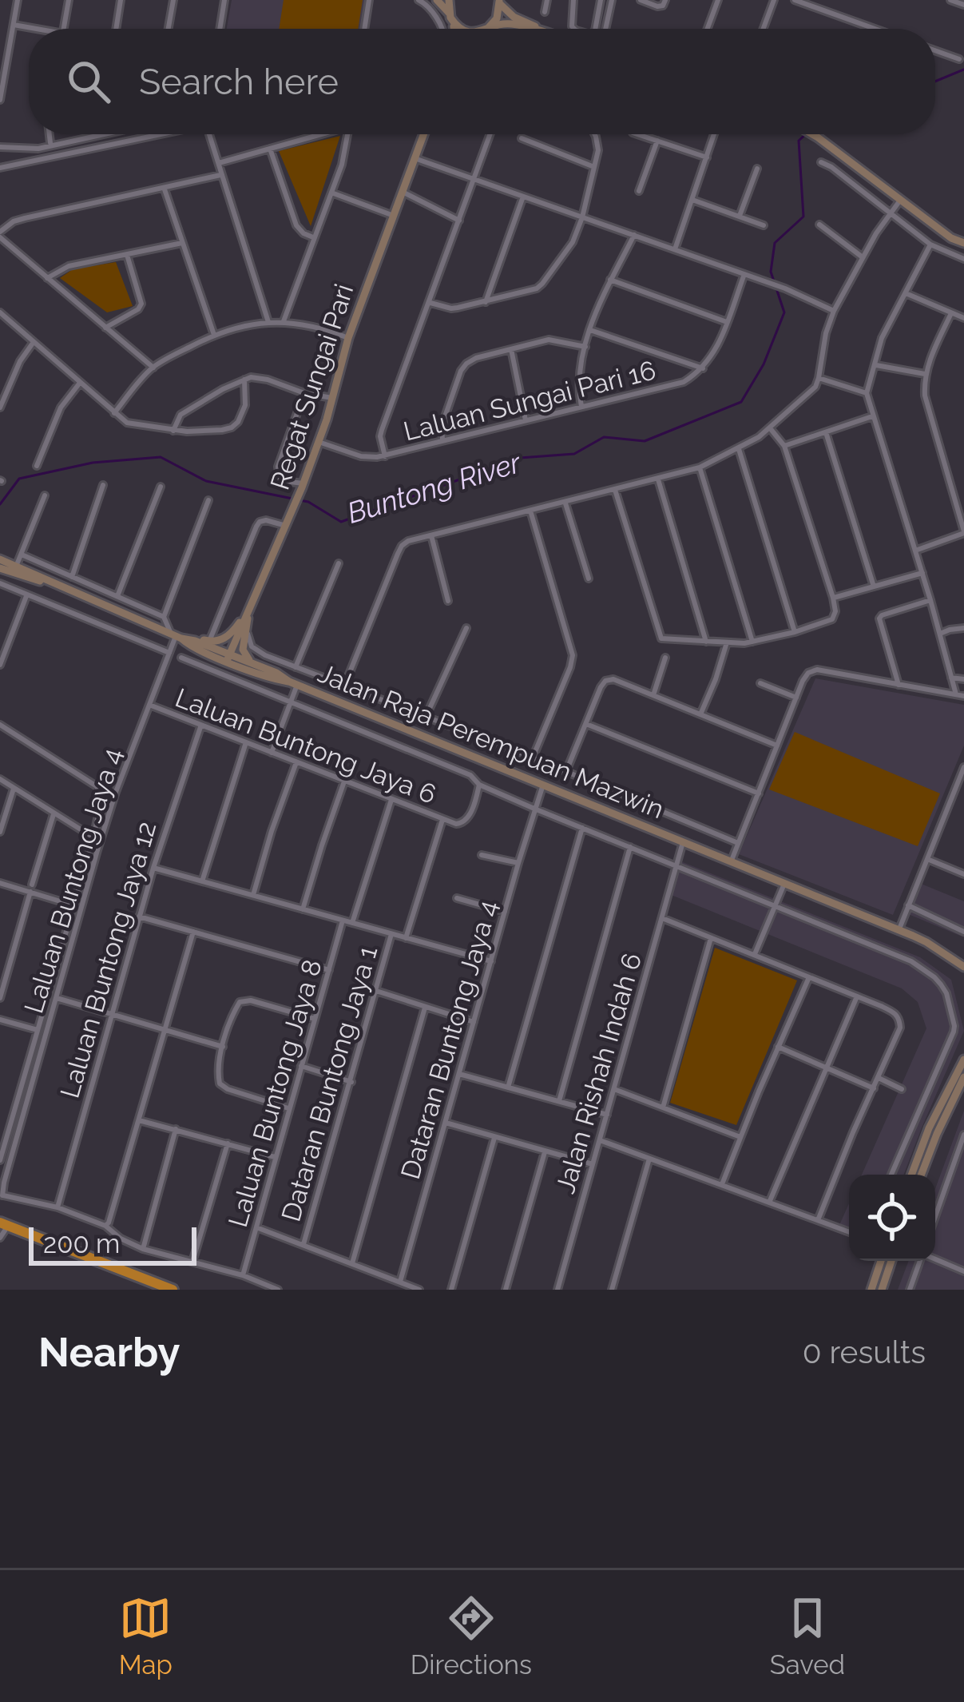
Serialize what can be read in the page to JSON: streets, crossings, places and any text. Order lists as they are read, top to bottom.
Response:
{
  "streets": {
    "main road": ["Regat Sungai Pari", "Jalan Raja Perempuan Mazwin"],
    "street": [
      "Laluan Sungai Pari 16",
      "Laluan Buntong Jaya 6",
      "Laluan Buntong Jaya 4",
      "Laluan Buntong Jaya 12",
      "Dataran Buntong Jaya 4",
      "Jalan Rishah Indah 6",
      "Dataran Buntong Jaya 1",
      "Laluan Buntong Jaya 8"
    ]
  },
  "crossings": [
    ["Regat Sungai Pari", "Laluan Sungai Pari 16"],
    ["Regat Sungai Pari", "Jalan Raja Perempuan Mazwin"],
    ["Jalan Raja Perempuan Mazwin", "Dataran Buntong Jaya 4"],
    ["Jalan Raja Perempuan Mazwin", "Jalan Rishah Indah 6"],
    ["Laluan Buntong Jaya 6", "Laluan Buntong Jaya 4"],
    ["Laluan Buntong Jaya 6", "Laluan Buntong Jaya 12"]
  ],
  "water": ["Buntong River"],
  "scale_bar": "200 m",
  "page": {
    "search": "Search here",
    "scale": "200 m",
    "heading": ["Nearby", "0 results"],
    "nav": ["Map", "Directions", "Saved"]
  }
}
